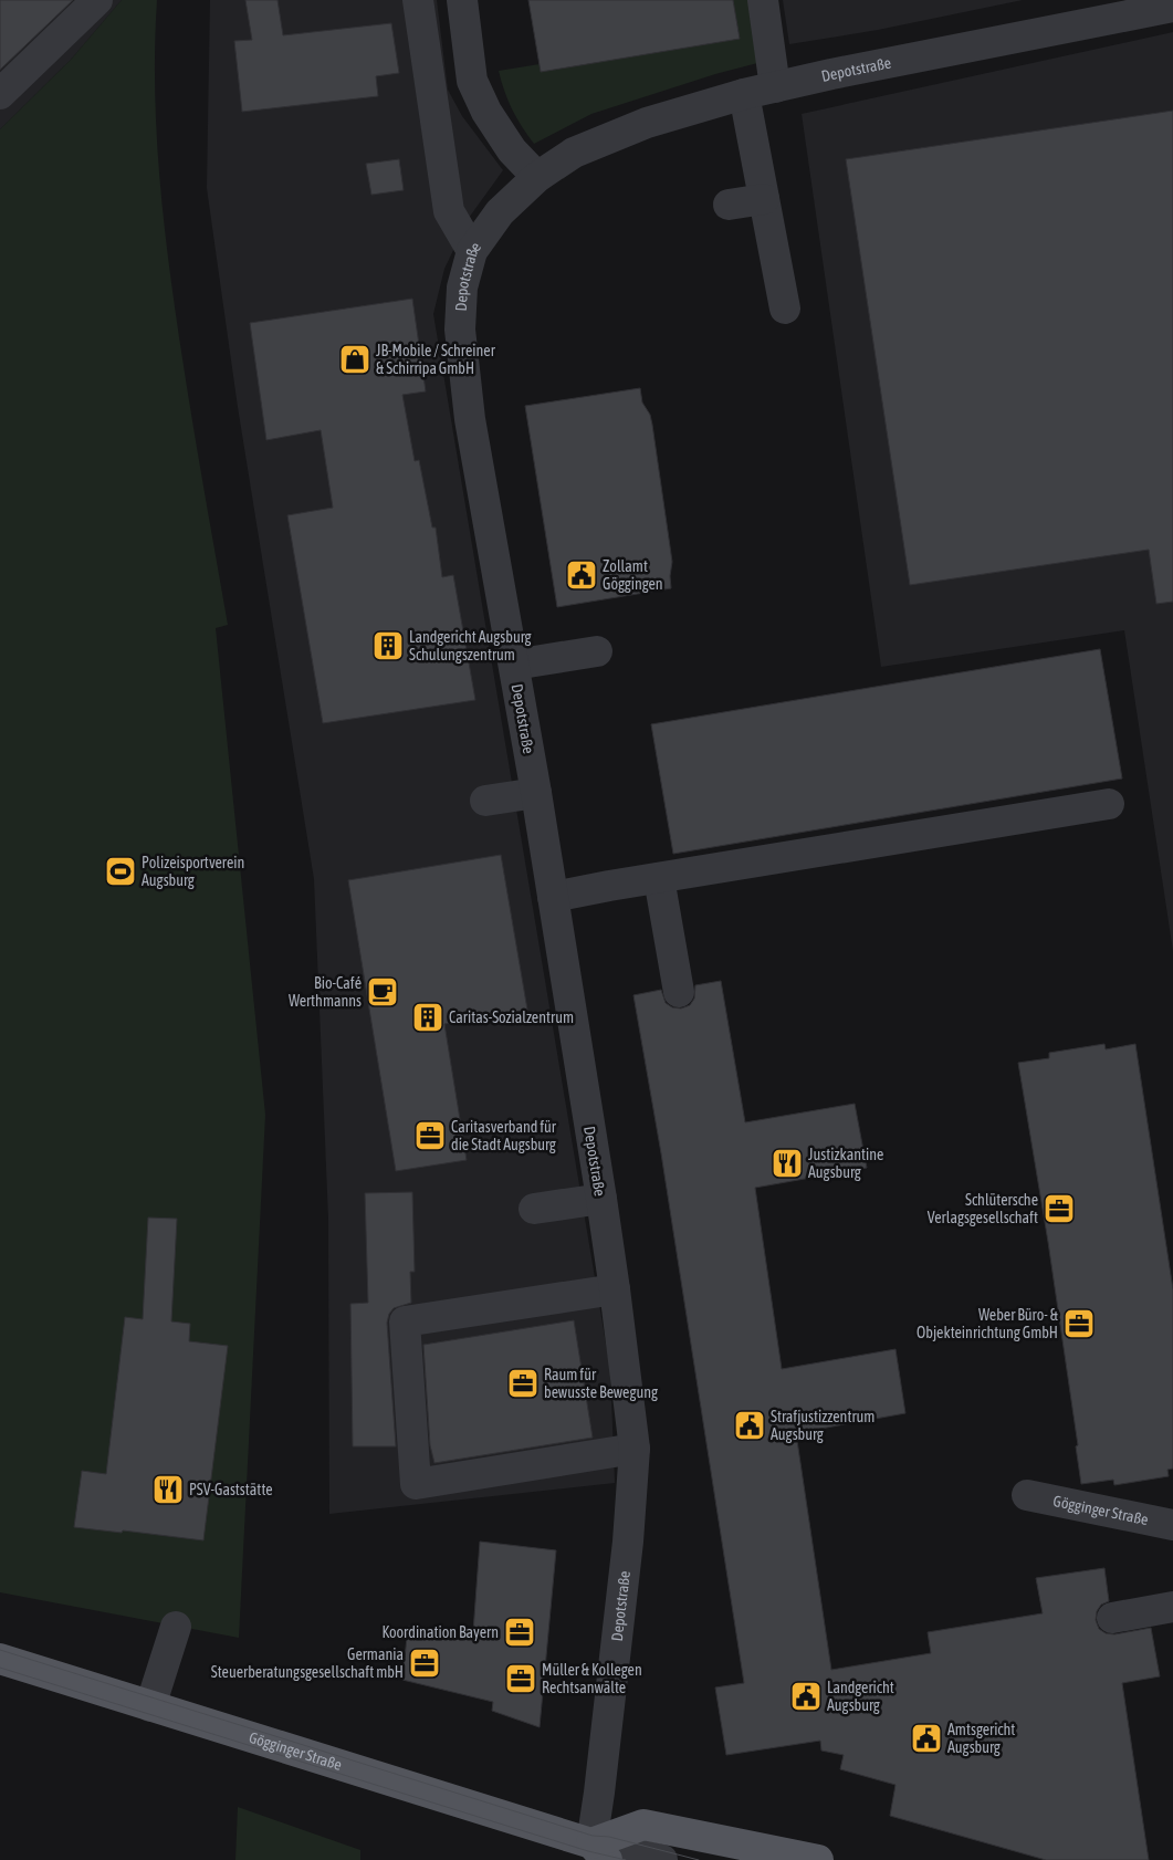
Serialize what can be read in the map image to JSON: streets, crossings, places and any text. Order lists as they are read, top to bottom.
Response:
{
  "streets": {
    "main road": ["Gögginger Straße"],
    "street": ["Depotstraße"]
  },
  "crossings": [
    ["Depotstraße", "Gögginger Straße"]
  ],
  "places": {
    "shop": ["JB-Mobile / Schreiner & Schirripa GmbH"],
    "public building": [
      "Zollamt Göggingen",
      "Strafjustizzentrum Augsburg",
      "Landgericht Augsburg",
      "Amtsgericht Augsburg"
    ],
    "building": ["Landgericht Augsburg Schulungszentrum", "Caritas-Sozialzentrum"],
    "sports": ["Polizeisportverein Augsburg"],
    "cafe": ["Bio-Café Werthmanns"],
    "office": [
      "Caritasverband für die Stadt Augsburg",
      "Schlütersche Verlagsgesellschaft",
      "Weber Büro- & Objekteinrichtung GmbH",
      "Raum für bewusste Bewegung",
      "Koordination Bayern",
      "Germania Steuerberatungsgesellschaft mbH",
      "Müller & Kollegen Rechtsanwälte"
    ],
    "restaurant": ["Justizkantine Augsburg", "PSV-Gaststätte"]
  }
}
